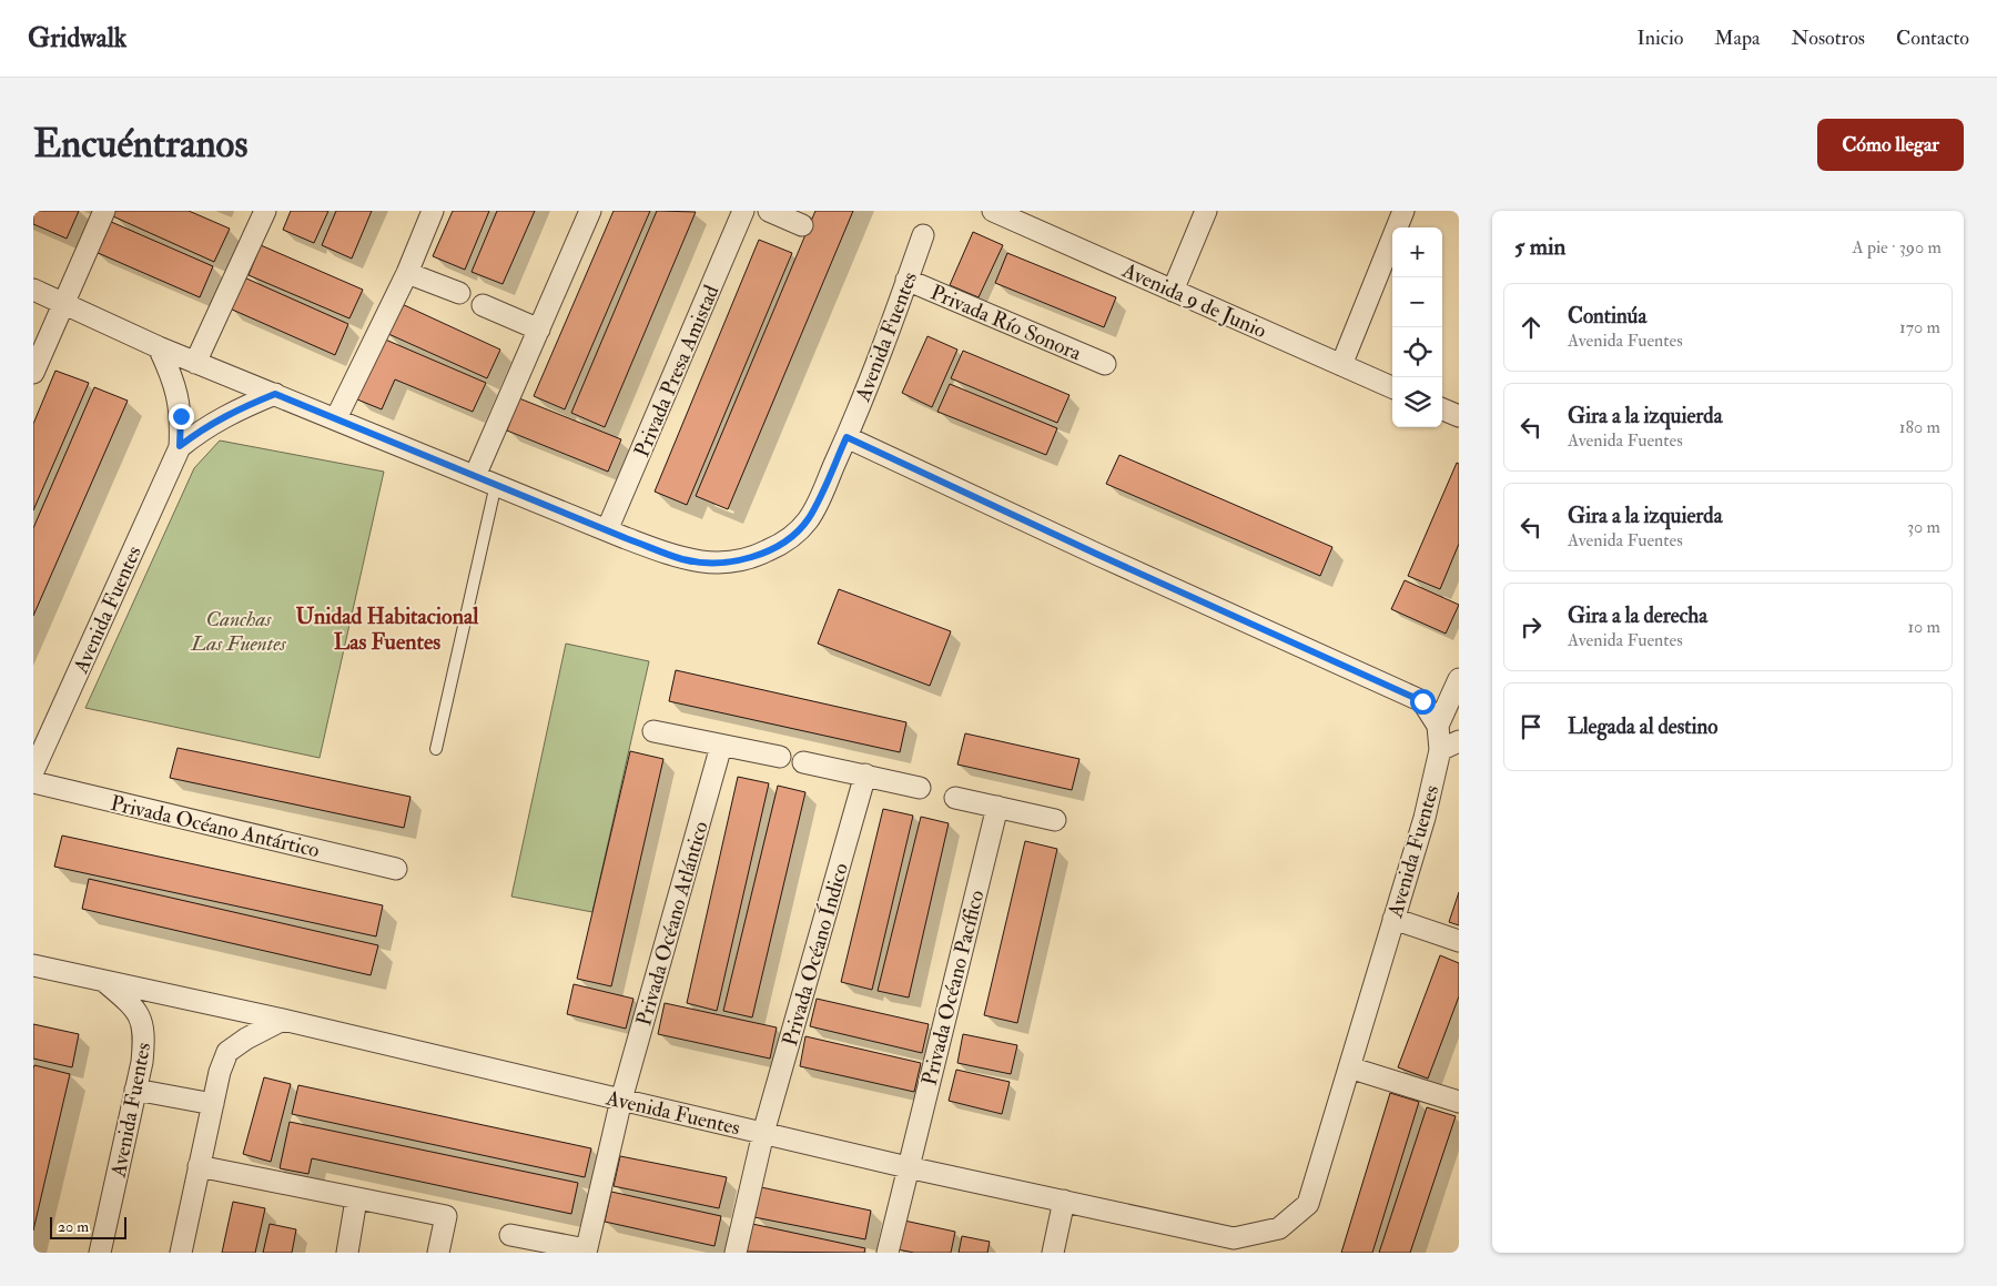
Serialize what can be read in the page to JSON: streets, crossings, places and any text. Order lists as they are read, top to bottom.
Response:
{
  "streets": {
    "street": [
      "Avenida 9 de Junio",
      "Privada Río Sonora",
      "Avenida Fuentes",
      "Privada Presa Amistad",
      "Privada Océano Antártico",
      "Privada Océano Atlántico",
      "Privada Océano Índico",
      "Privada Océano Pacífico"
    ]
  },
  "crossings": [
    ["Privada Río Sonora", "Avenida Fuentes"],
    ["Avenida Fuentes", "Privada Presa Amistad"],
    ["Avenida Fuentes", "Privada Océano Atlántico"],
    ["Avenida Fuentes", "Privada Océano Índico"],
    ["Avenida Fuentes", "Privada Océano Pacífico"]
  ],
  "districts": ["Unidad Habitacional Las Fuentes"],
  "parks": ["Canchas Las Fuentes"],
  "scale_bar": "20 m",
  "page": {
    "header": "Gridwalk",
    "nav": [
      "Inicio",
      "Mapa",
      "Nosotros",
      "Contacto"
    ],
    "buttons": "Cómo llegar",
    "title": "Encuéntranos",
    "heading": ["5 min", "A pie · 390 m"],
    "map_buttons": ["+", "−"],
    "list": [
      ["Continúa", "Avenida Fuentes", "170 m"],
      ["Gira a la izquierda", "Avenida Fuentes", "180 m"],
      ["Gira a la izquierda", "Avenida Fuentes", "30 m"],
      ["Gira a la derecha", "Avenida Fuentes", "10 m"],
      "Llegada al destino"
    ],
    "scale": "20 m"
  }
}
